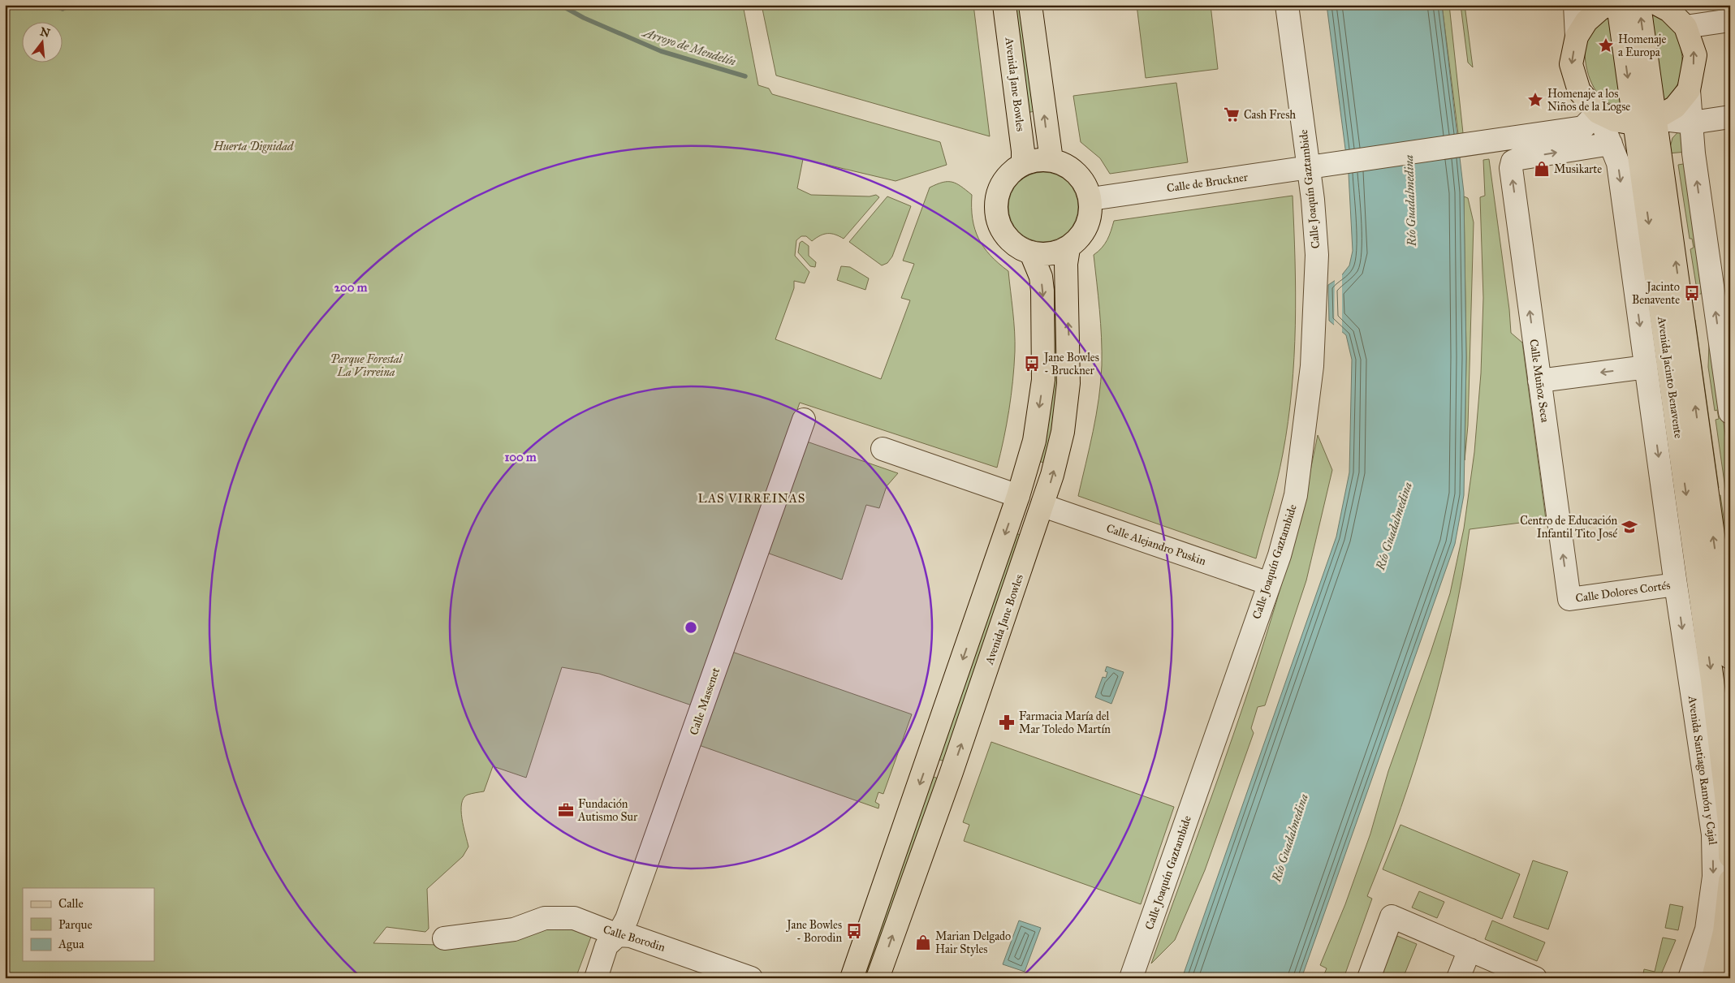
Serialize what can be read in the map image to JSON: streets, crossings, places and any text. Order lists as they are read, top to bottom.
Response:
{
  "streets": {
    "main road": ["Avenida Jane Bowles", "Avenida Jacinto Benavente", "Avenida Santiago Ramón y Cajal"],
    "street": [
      "Calle de Bruckner",
      "Calle Joaquín Gaztambide",
      "Calle Muñoz Seca",
      "Calle Alejandro Puskin",
      "Calle Dolores Cortés",
      "Calle Massenet",
      "Calle Borodin"
    ]
  },
  "crossings": [
    ["Avenida Jane Bowles", "Calle de Bruckner"],
    ["Avenida Jane Bowles", "Calle Alejandro Puskin"],
    ["Calle de Bruckner", "Calle Joaquín Gaztambide"],
    ["Calle de Bruckner", "Avenida Jacinto Benavente"],
    ["Calle Joaquín Gaztambide", "Calle Alejandro Puskin"],
    ["Avenida Jacinto Benavente", "Calle Muñoz Seca"],
    ["Avenida Jacinto Benavente", "Calle Dolores Cortés"],
    ["Avenida Jacinto Benavente", "Avenida Santiago Ramón y Cajal"],
    ["Calle Muñoz Seca", "Calle Dolores Cortés"],
    ["Calle Dolores Cortés", "Avenida Santiago Ramón y Cajal"],
    ["Calle Massenet", "Calle Borodin"]
  ],
  "one_way": ["Avenida Santiago Ramón y Cajal"],
  "districts": ["LAS VIRREINAS"],
  "water": ["Arroyo de Mendelín", "Río Guadalmedina"],
  "parks": ["Huerta Dignidad", "Parque Forestal La Virreina"],
  "places": {
    "place": ["Homenaje a Europa", "Homenaje a los Niños de la Logse"],
    "supermarket": ["Cash Fresh"],
    "shop": ["Musikarte", "Marian Delgado Hair Styles"],
    "bus stop": ["Jacinto Benavente", "Jane Bowles - Bruckner", "Jane Bowles - Borodin"],
    "school or university": ["Centro de Educación Infantil Tito José"],
    "pharmacy": ["Farmacia María del Mar Toledo Martín"],
    "office": ["Fundación Autismo Sur"]
  },
  "legend": ["Calle", "Parque", "Agua"],
  "north": "top",
  "rings": ["200 m", "100 m"]
}
